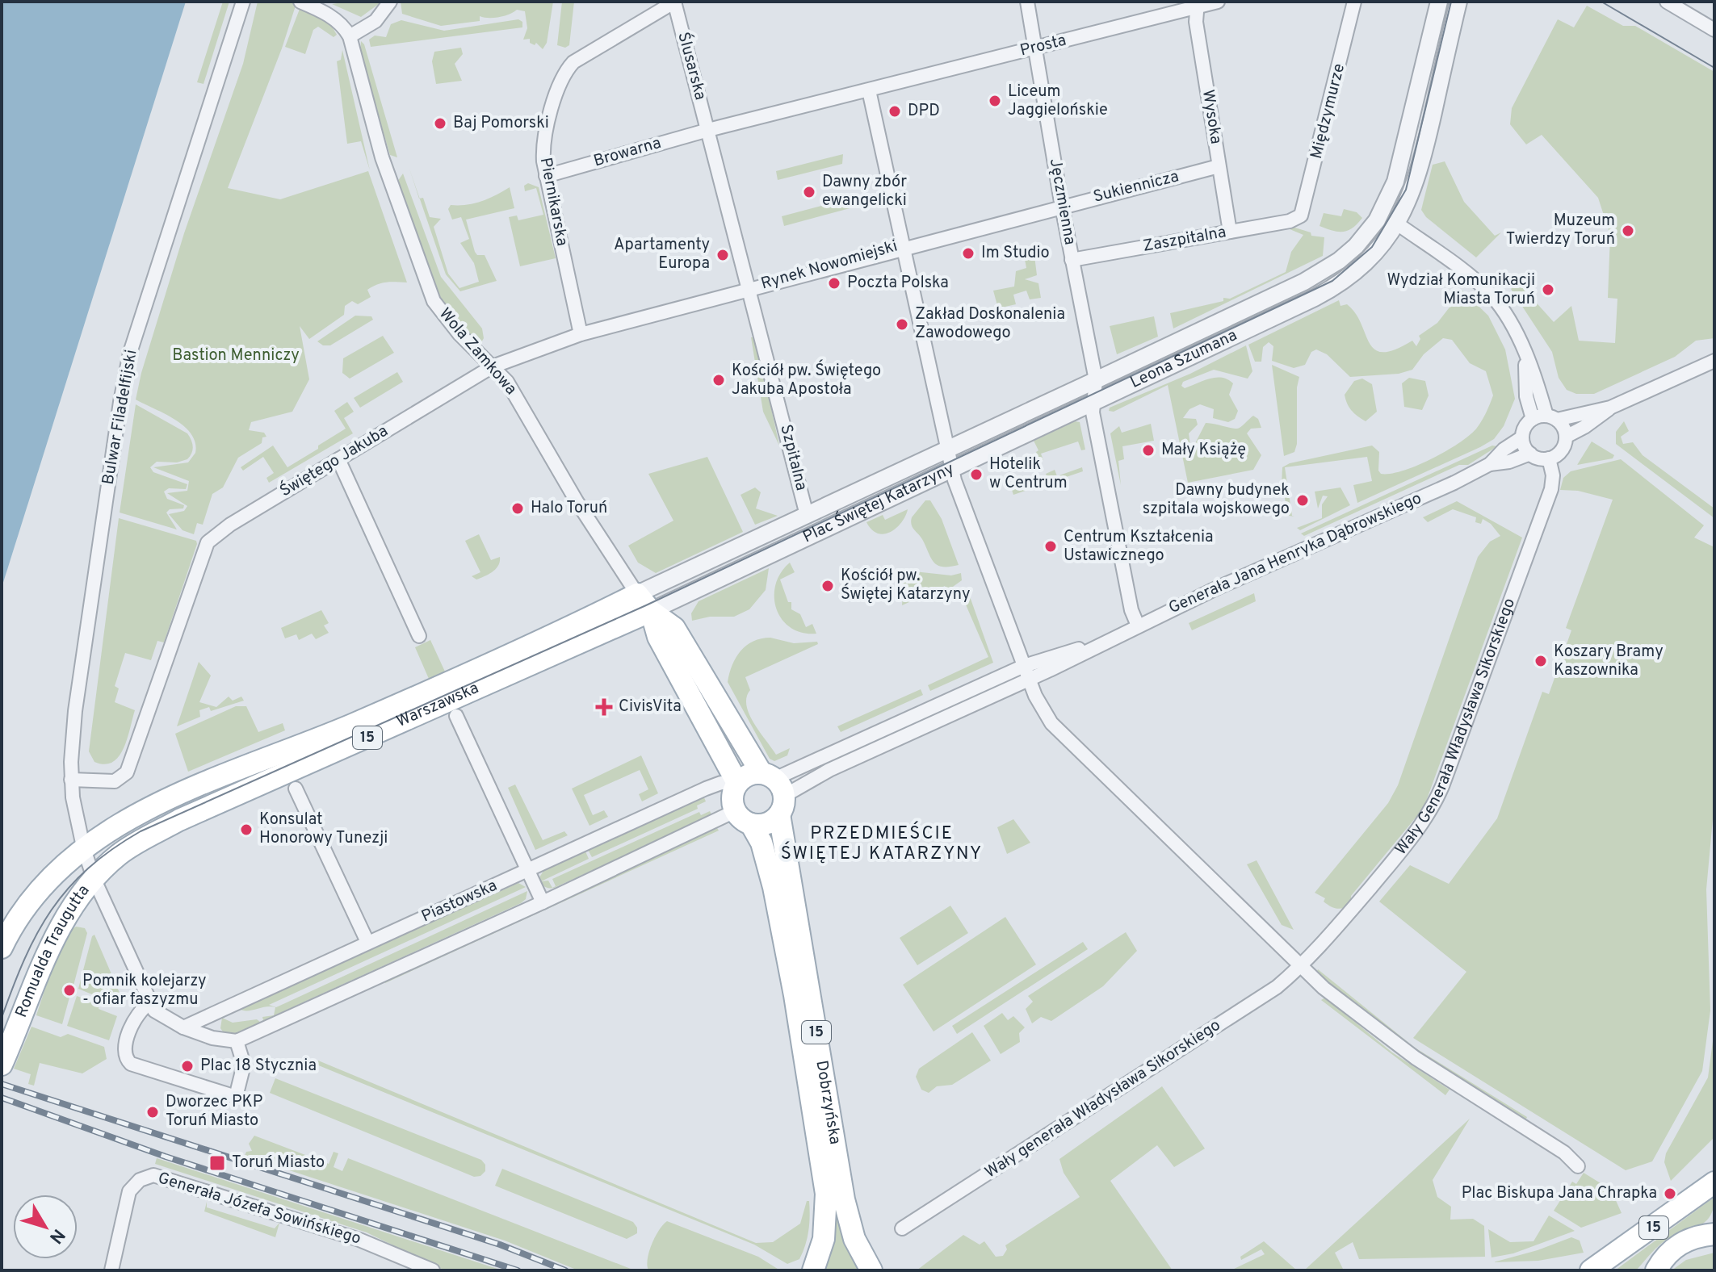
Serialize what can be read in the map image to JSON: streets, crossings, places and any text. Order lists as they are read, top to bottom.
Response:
{
  "streets": {
    "main road": [
      "Warszawska",
      "15",
      "Romualda Traugutta",
      "Dobrzyńska"
    ],
    "street": [
      "Prosta",
      "Ślusarska",
      "Międzymurze",
      "Wysoka",
      "Browarna",
      "Sukiennicza",
      "Piernikarska",
      "Jęczmienna",
      "Zaszpitalna",
      "Rynek Nowomiejski",
      "Wola Zamkowa",
      "Leona Szumana",
      "Bulwar Filadelfijski",
      "Szpitalna",
      "Świętego Jakuba",
      "Plac Świętej Katarzyny",
      "Generała Jana Henryka Dąbrowskiego",
      "Wały Generała Władysława Sikorskiego",
      "Piastowska",
      "Wały generała Władysława Sikorskiego",
      "Generała Józefa Sowińskiego"
    ]
  },
  "crossings": [
    ["Prosta", "Wysoka"],
    ["Prosta", "Jęczmienna"],
    ["Prosta", "Rynek Nowomiejski"],
    ["Ślusarska", "Browarna"],
    ["Ślusarska", "Piernikarska"],
    ["Ślusarska", "Rynek Nowomiejski"],
    ["Międzymurze", "Zaszpitalna"],
    ["Wysoka", "Sukiennicza"],
    ["Wysoka", "Zaszpitalna"],
    ["Browarna", "Piernikarska"],
    ["Browarna", "Rynek Nowomiejski"],
    ["Sukiennicza", "Jęczmienna"],
    ["Sukiennicza", "Rynek Nowomiejski"],
    ["Piernikarska", "Świętego Jakuba"],
    ["Jęczmienna", "Zaszpitalna"],
    ["Jęczmienna", "Leona Szumana"],
    ["Jęczmienna", "Generała Jana Henryka Dąbrowskiego"],
    ["Rynek Nowomiejski", "Szpitalna"],
    ["Rynek Nowomiejski", "Świętego Jakuba"],
    ["Wola Zamkowa", "Świętego Jakuba"],
    ["Wola Zamkowa", "Plac Świętej Katarzyny"],
    ["Wola Zamkowa", "Warszawska"],
    ["Wola Zamkowa", "15"],
    ["Leona Szumana", "Plac Świętej Katarzyny"],
    ["Bulwar Filadelfijski", "Świętego Jakuba"],
    ["Bulwar Filadelfijski", "Warszawska"],
    ["Bulwar Filadelfijski", "15"],
    ["Bulwar Filadelfijski", "Romualda Traugutta"],
    ["Szpitalna", "Świętego Jakuba"],
    ["Szpitalna", "Plac Świętej Katarzyny"],
    ["Plac Świętej Katarzyny", "Generała Jana Henryka Dąbrowskiego"],
    ["Plac Świętej Katarzyny", "Warszawska"],
    ["Plac Świętej Katarzyny", "Wały Generała Władysława Sikorskiego"],
    ["Plac Świętej Katarzyny", "15"],
    ["Plac Świętej Katarzyny", "Wały generała Władysława Sikorskiego"],
    ["Plac Świętej Katarzyny", "Dobrzyńska"],
    ["Generała Jana Henryka Dąbrowskiego", "Wały Generała Władysława Sikorskiego"],
    ["Warszawska", "15"],
    ["Warszawska", "Romualda Traugutta"],
    ["Warszawska", "Dobrzyńska"],
    ["Wały Generała Władysława Sikorskiego", "Wały generała Władysława Sikorskiego"],
    ["15", "Piastowska"],
    ["15", "Dobrzyńska"],
    ["Piastowska", "Dobrzyńska"]
  ],
  "districts": ["PRZEDMIEŚCIE ŚWIĘTEJ KATARZYNY"],
  "parks": ["Bastion Menniczy"],
  "places": {
    "other": [
      "Liceum Jaggielońskie",
      "DPD",
      "Baj Pomorski",
      "Dawny zbór ewangelicki",
      "Muzeum Twierdzy Toruń",
      "Im Studio",
      "Apartamenty Europa",
      "Poczta Polska",
      "Wydział Komunikacji Miasta Toruń",
      "Zakład Doskonalenia Zawodowego",
      "Kościół pw. Świętego Jakuba Apostoła",
      "Mały Książę",
      "Hotelik w Centrum",
      "Dawny budynek szpitala wojskowego",
      "Halo Toruń",
      "Centrum Kształcenia Ustawicznego",
      "Kościół pw. Świętej Katarzyny",
      "Koszary Bramy Kaszownika",
      "Konsulat Honorowy Tunezji",
      "Pomnik kolejarzy - ofiar faszyzmu",
      "Plac 18 Stycznia",
      "Dworzec PKP Toruń Miasto",
      "Plac Biskupa Jana Chrapka"
    ],
    "health": ["CivisVita"],
    "transit": ["Toruń Miasto"]
  },
  "north": "bottom right"
}
